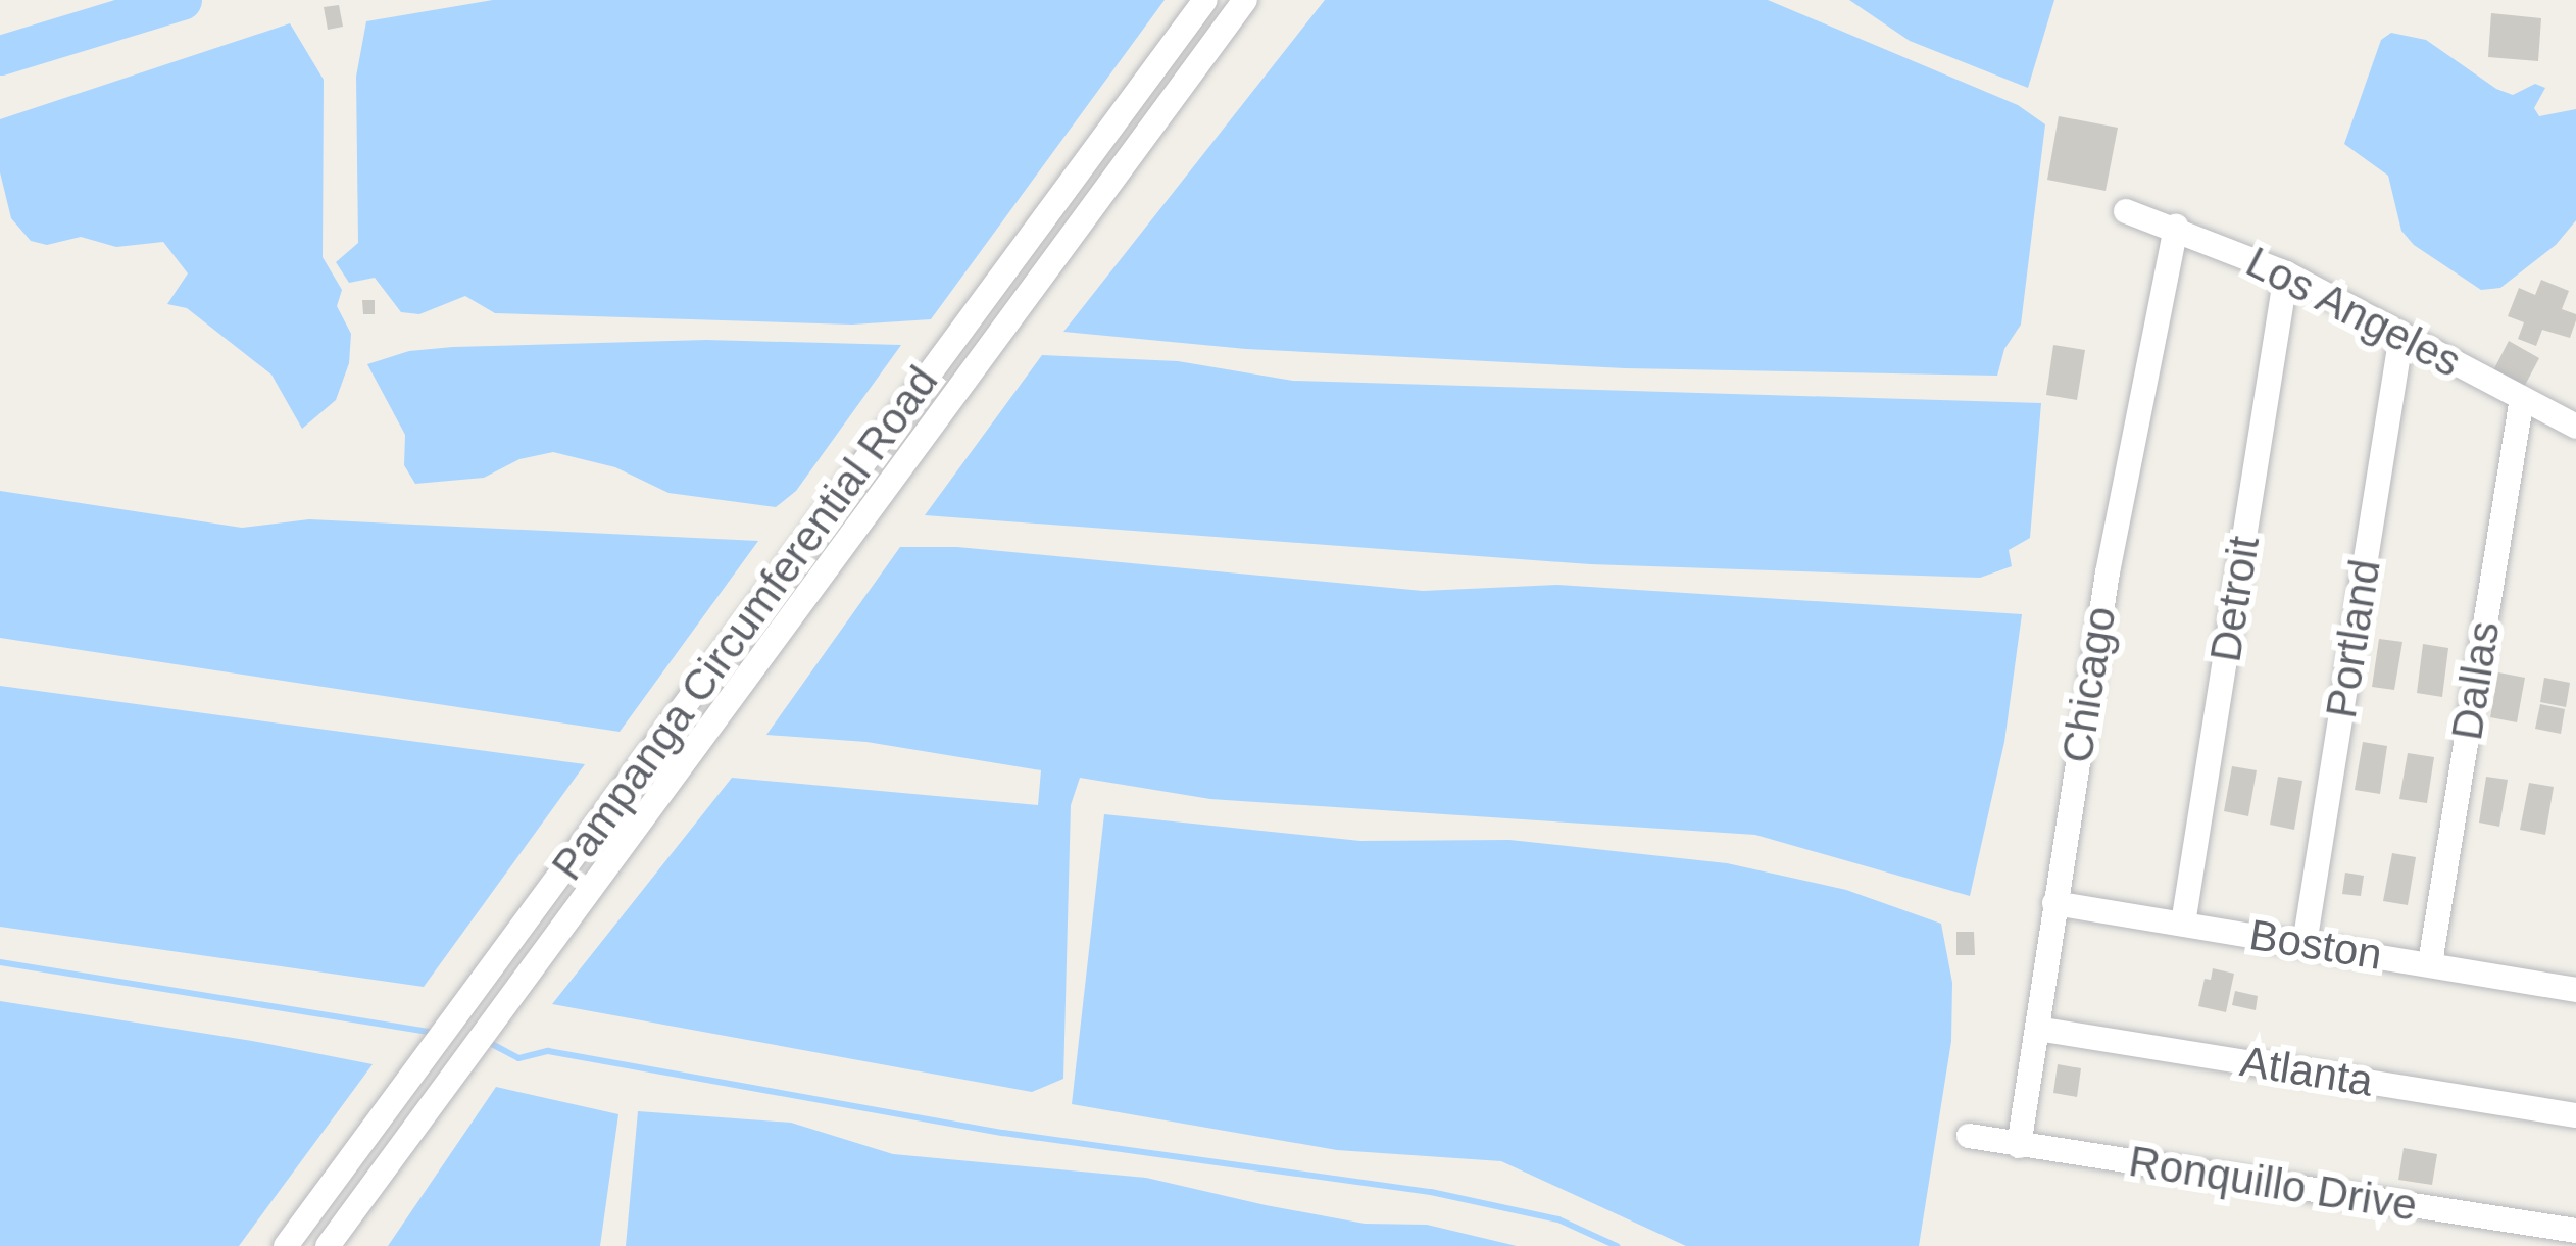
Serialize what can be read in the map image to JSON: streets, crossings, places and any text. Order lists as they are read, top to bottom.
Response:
{
  "streets": {
    "street": [
      "Los Angeles",
      "Detroit",
      "Pampanga Circumferential Road",
      "Portland",
      "Dallas",
      "Chicago",
      "Boston",
      "Atlanta",
      "Ronquillo Drive"
    ]
  },
  "crossings": [
    ["Los Angeles", "Detroit"],
    ["Los Angeles", "Portland"],
    ["Los Angeles", "Dallas"],
    ["Los Angeles", "Chicago"],
    ["Detroit", "Boston"],
    ["Portland", "Boston"],
    ["Dallas", "Boston"],
    ["Chicago", "Boston"],
    ["Chicago", "Atlanta"],
    ["Chicago", "Ronquillo Drive"]
  ]
}
